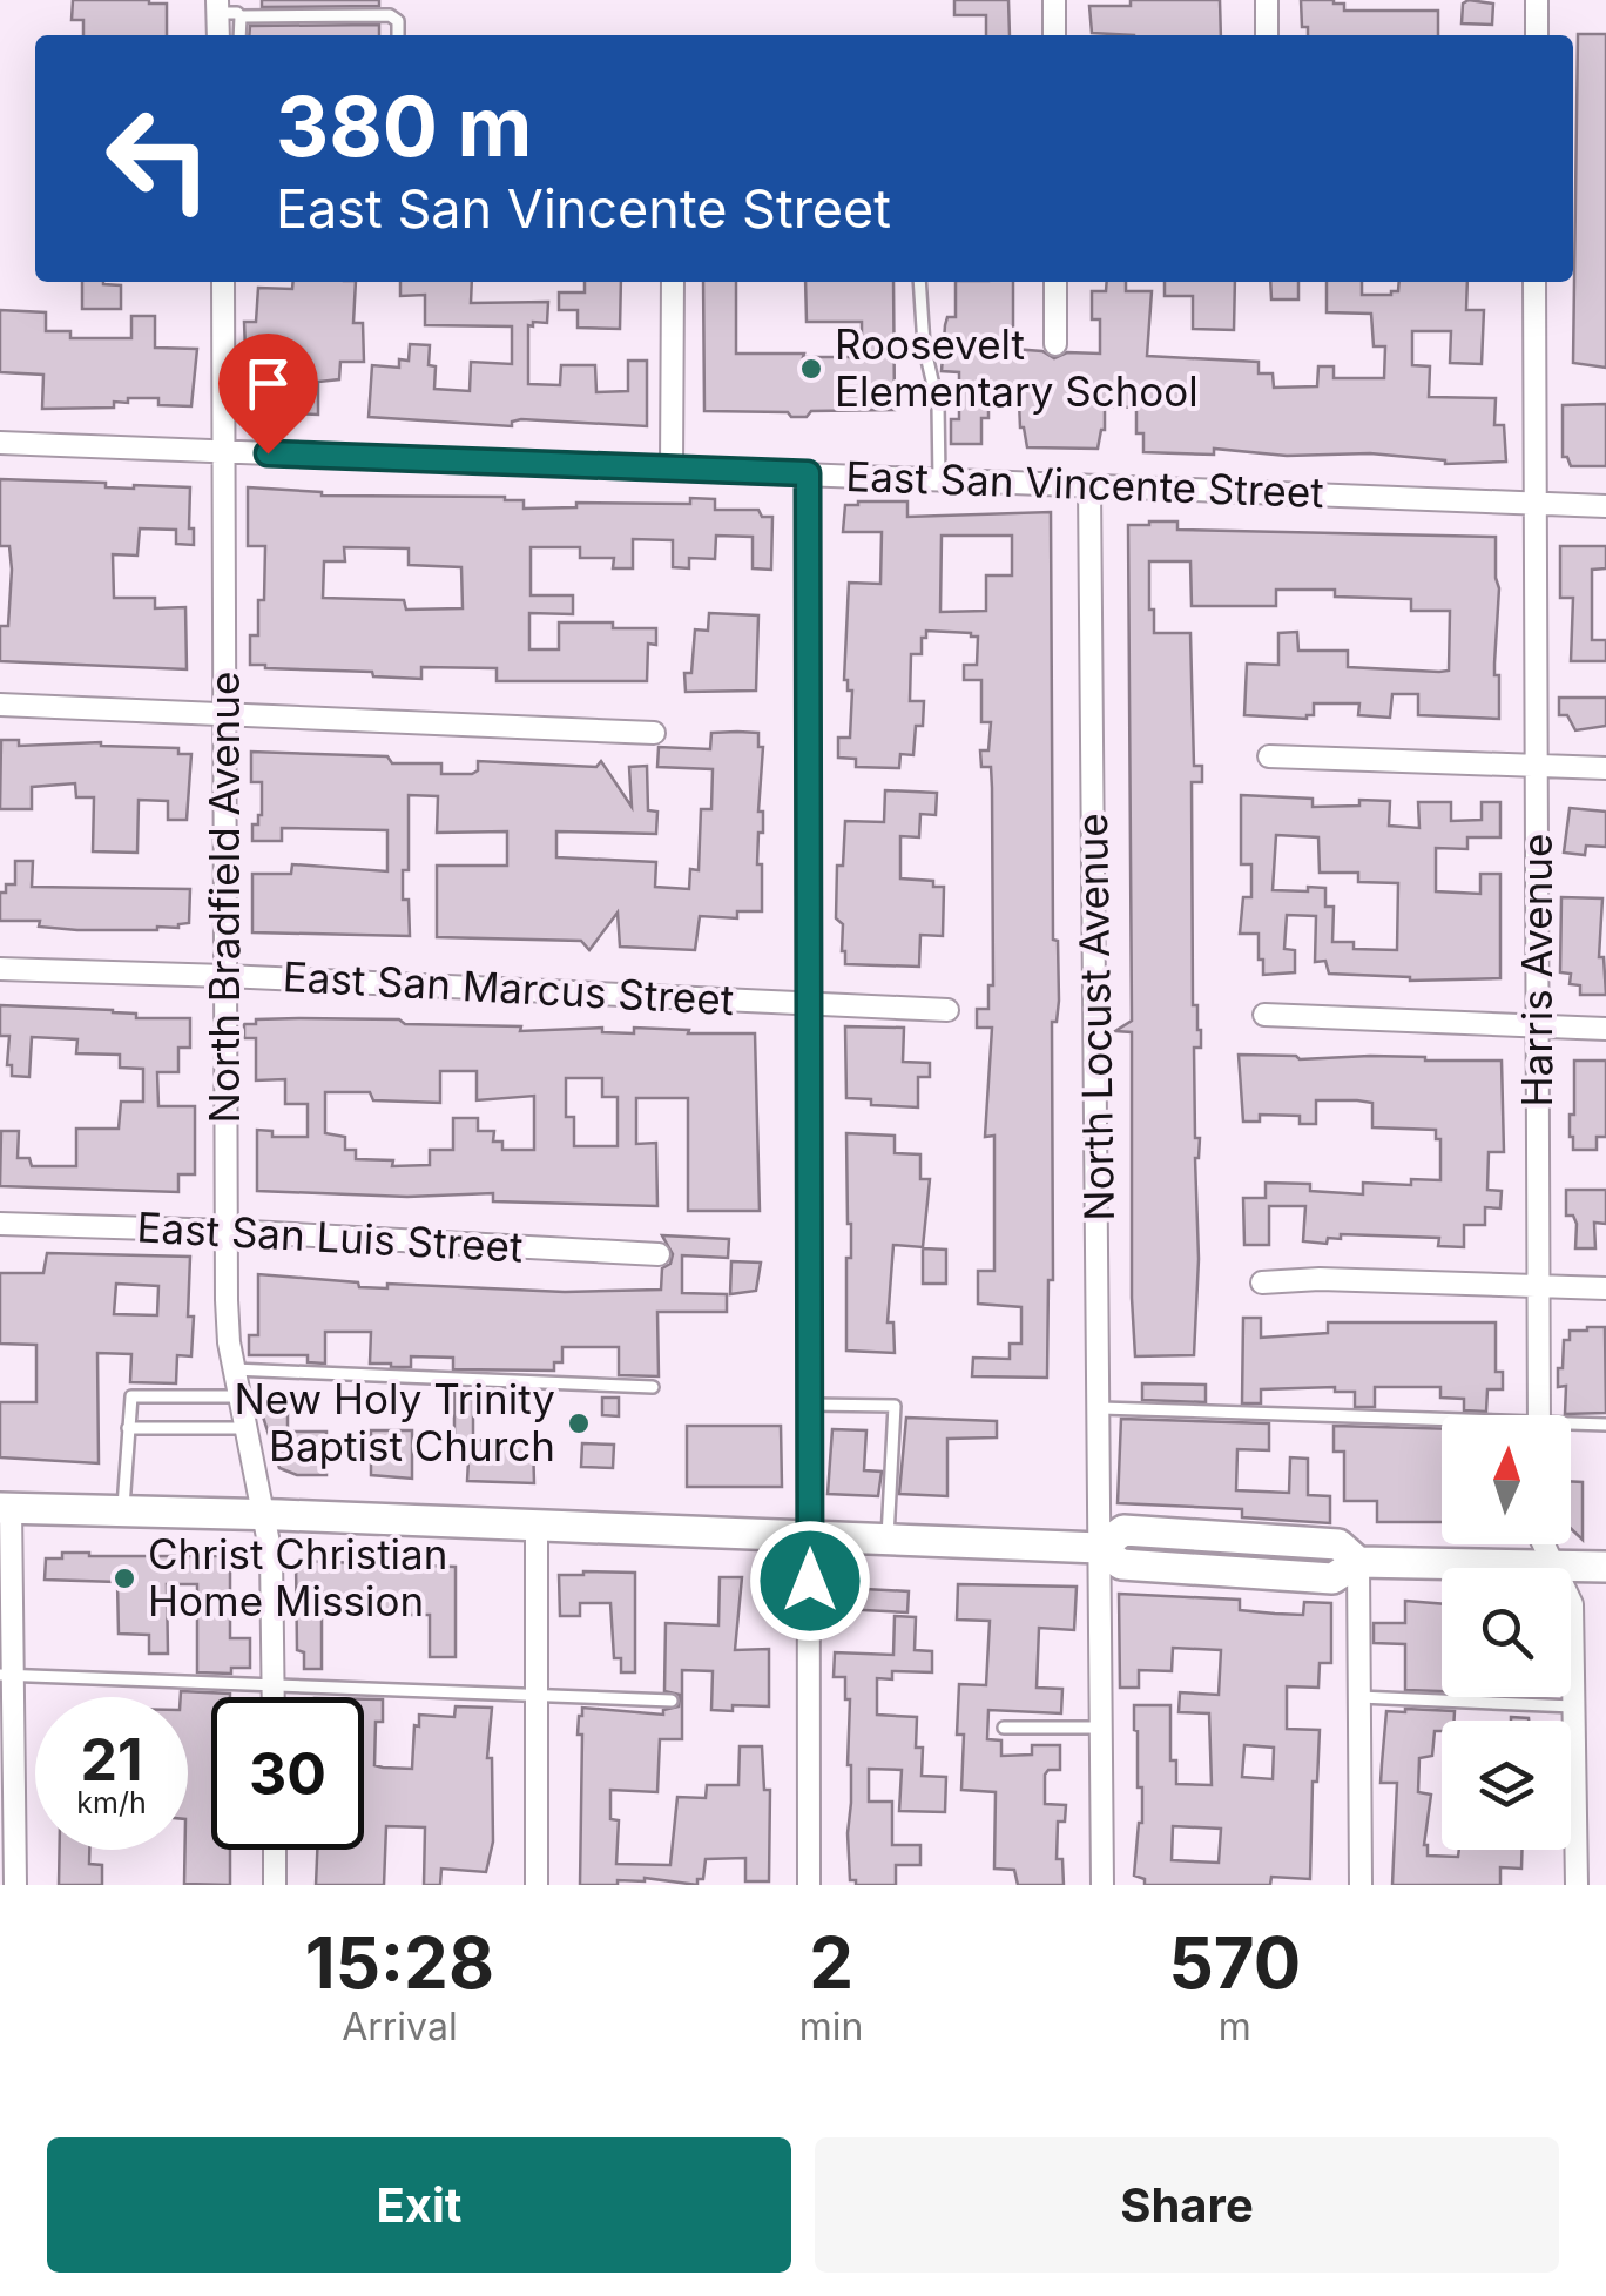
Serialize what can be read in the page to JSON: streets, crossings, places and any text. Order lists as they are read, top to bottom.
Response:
{
  "streets": {
    "street": [
      "East San Vincente Street",
      "North Bradfield Avenue",
      "Harris Avenue",
      "East San Marcus Street",
      "North Locust Avenue",
      "East San Luis Street"
    ]
  },
  "crossings": [
    ["East San Vincente Street", "North Bradfield Avenue"],
    ["East San Vincente Street", "Harris Avenue"],
    ["East San Vincente Street", "North Locust Avenue"],
    ["North Bradfield Avenue", "East San Marcus Street"],
    ["North Bradfield Avenue", "East San Luis Street"]
  ],
  "places": ["Roosevelt Elementary School", "New Holy Trinity Baptist Church", "Christ Christian Home Mission"],
  "north": "top",
  "page": {
    "turn": ["380 m", "East San Vincente Street"],
    "speed": "21 km/h",
    "limit": "30",
    "eta": [
      "15:28",
      "Arrival",
      "2",
      "min",
      "570",
      "m"
    ],
    "buttons": ["Exit", "Share"]
  }
}
